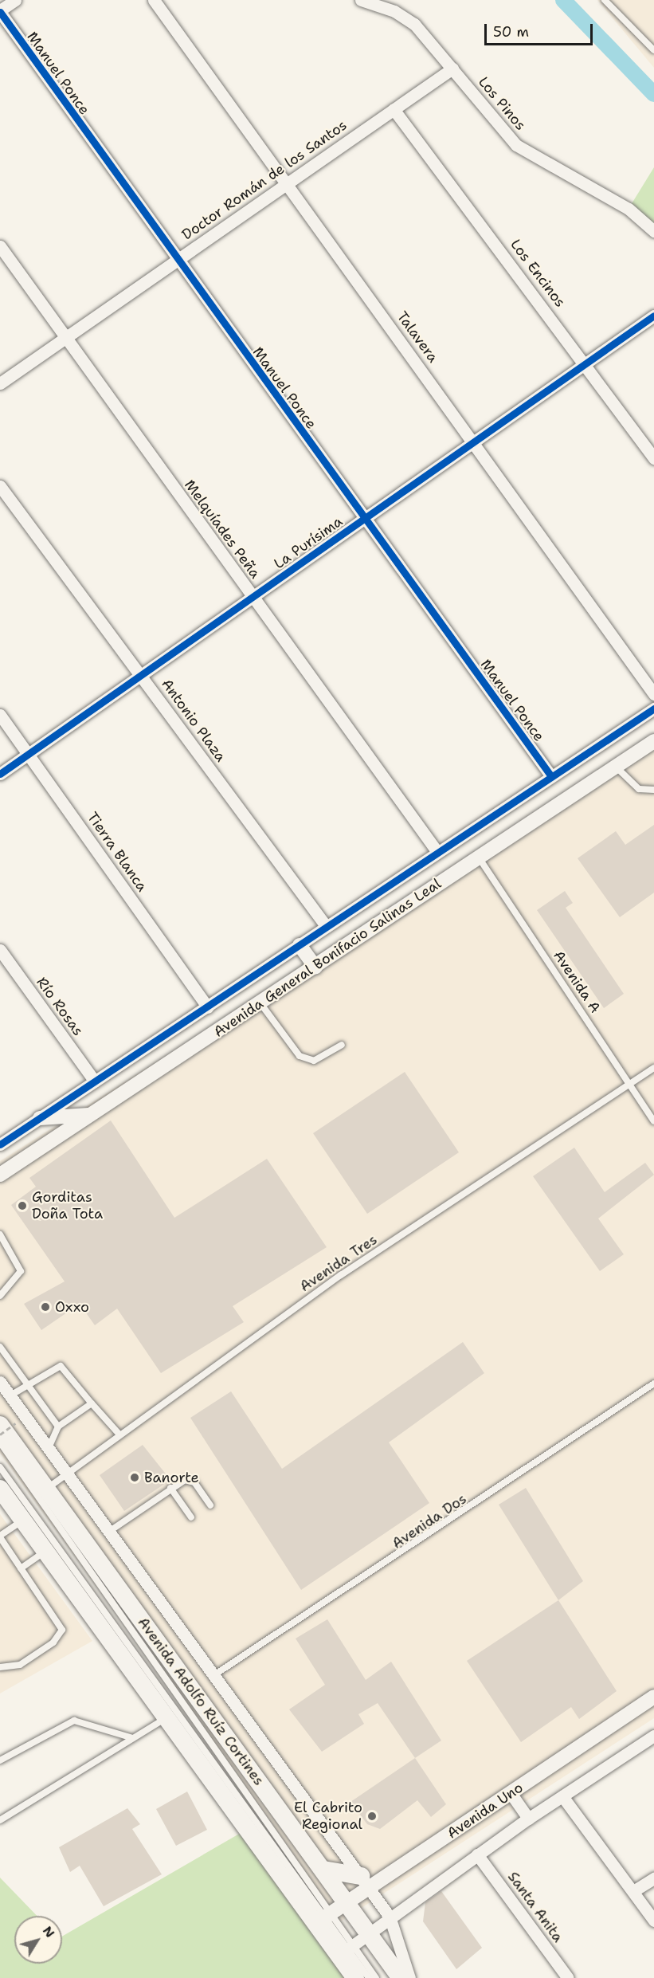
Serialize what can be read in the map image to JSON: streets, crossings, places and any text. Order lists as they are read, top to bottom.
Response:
{
  "streets": {
    "main road": ["Avenida Adolfo Ruíz Cortines"],
    "street": [
      "Manuel Ponce",
      "Los Pinos",
      "Doctor Román de los Santos",
      "Los Encinos",
      "Talavera",
      "Melquíades Peña",
      "La Purísima",
      "Antonio Plaza",
      "Tierra Blanca",
      "Avenida General Bonifacio Salinas Leal",
      "Río Rosas",
      "Avenida Uno",
      "Santa Anita"
    ],
    "lane": ["Avenida A", "Avenida Tres", "Avenida Dos"]
  },
  "crossings": [
    ["Manuel Ponce", "Doctor Román de los Santos"],
    ["Manuel Ponce", "La Purísima"],
    ["Los Pinos", "Doctor Román de los Santos"],
    ["Doctor Román de los Santos", "Los Encinos"],
    ["Doctor Román de los Santos", "Talavera"],
    ["Doctor Román de los Santos", "Melquíades Peña"],
    ["Los Encinos", "La Purísima"],
    ["Talavera", "La Purísima"],
    ["Melquíades Peña", "La Purísima"],
    ["La Purísima", "Antonio Plaza"],
    ["La Purísima", "Tierra Blanca"],
    ["Avenida General Bonifacio Salinas Leal", "Avenida A"],
    ["Avenida A", "Avenida Tres"],
    ["Avenida Tres", "Avenida Adolfo Ruíz Cortines"],
    ["Avenida Adolfo Ruíz Cortines", "Avenida Uno"]
  ],
  "places": [
    "Gorditas Doña Tota",
    "Oxxo",
    "Banorte",
    "El Cabrito Regional"
  ],
  "scale_bar": "50 m",
  "north": "top right"
}
